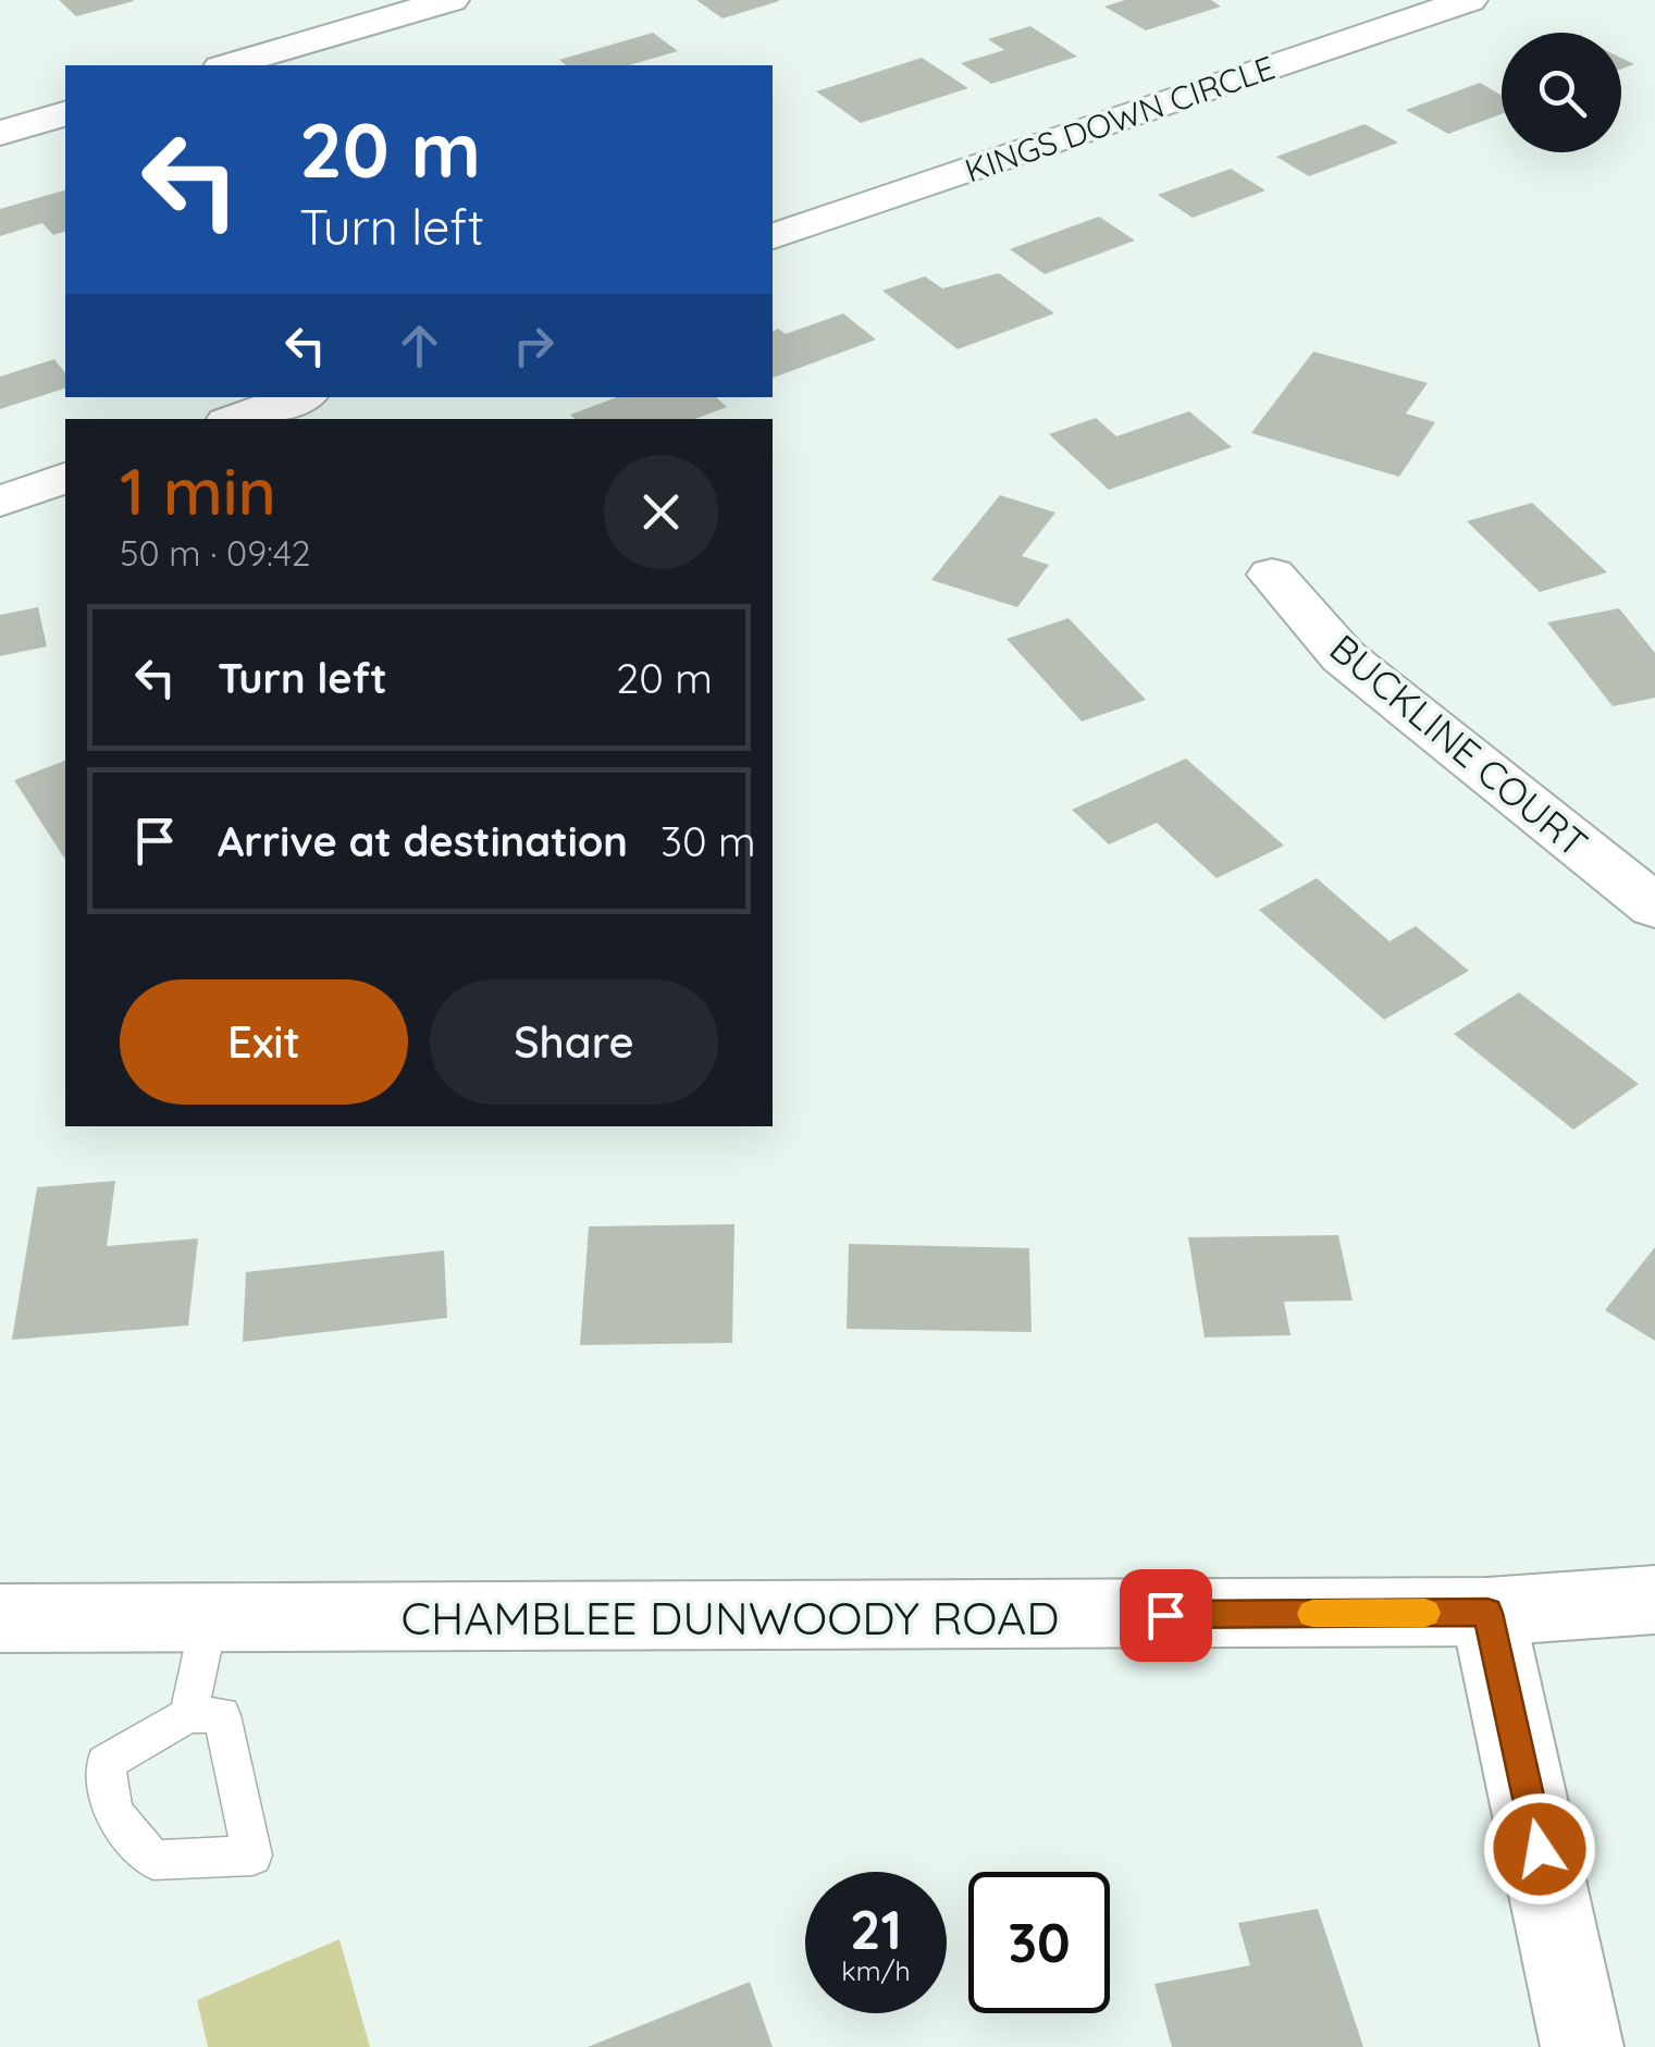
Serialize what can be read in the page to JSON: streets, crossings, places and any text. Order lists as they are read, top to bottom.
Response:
{
  "streets": {
    "street": ["KINGS DOWN CIRCLE", "BUCKLINE COURT", "CHAMBLEE DUNWOODY ROAD"]
  },
  "page": {
    "turn": ["20 m", "Turn left"],
    "heading": ["1 min", "50 m · 09:42"],
    "list": [
      {
        "name": "Turn left",
        "value": "20 m"
      },
      {
        "name": "Arrive at destination",
        "value": "30 m"
      }
    ],
    "buttons": ["Exit", "Share"],
    "speed": "21 km/h",
    "limit": "30"
  }
}
